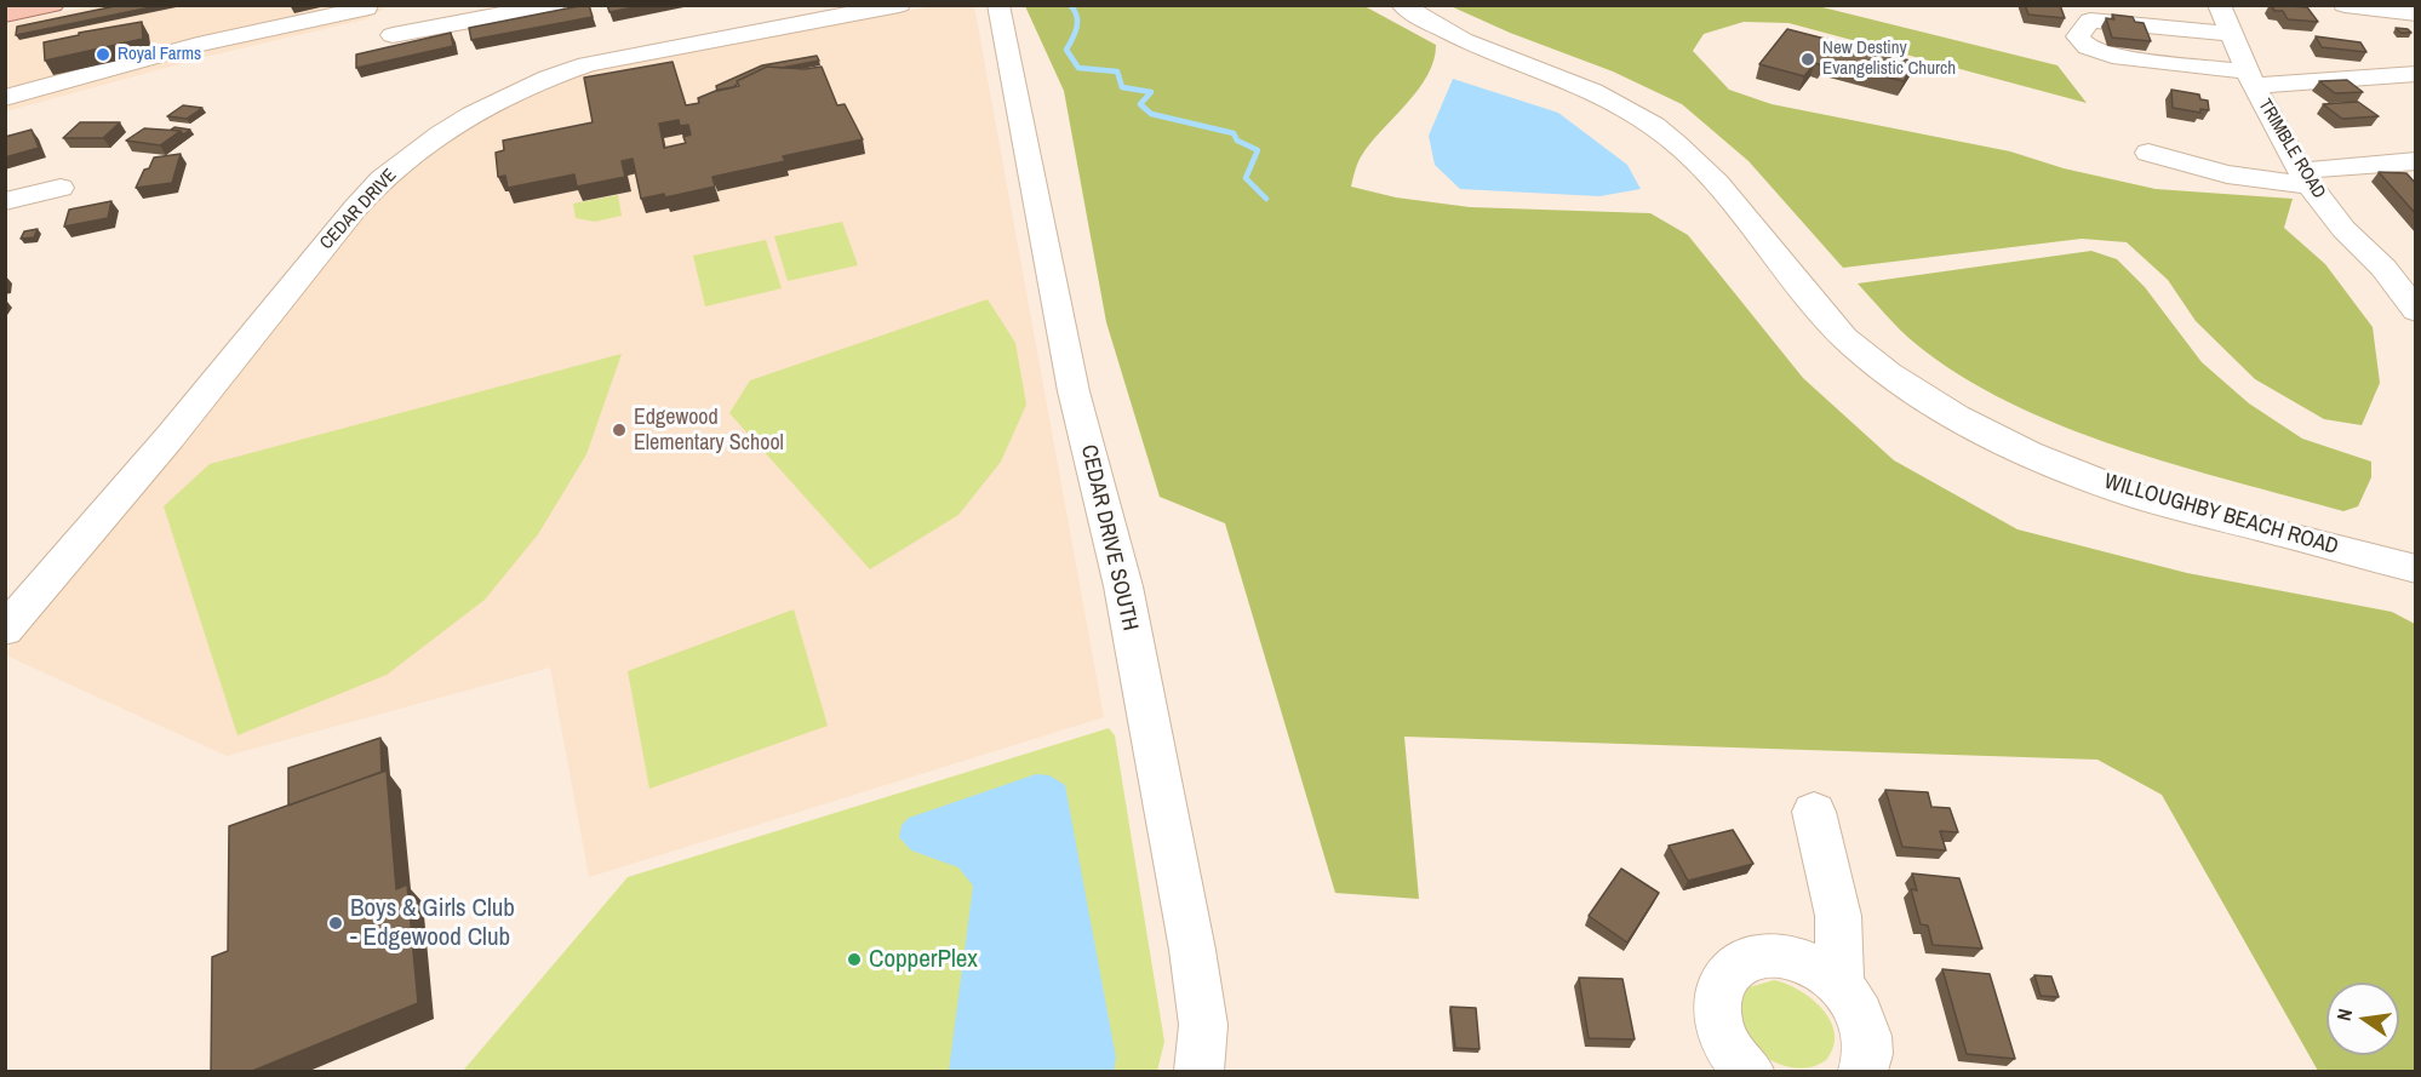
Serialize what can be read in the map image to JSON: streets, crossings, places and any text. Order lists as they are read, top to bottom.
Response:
{
  "streets": {
    "street": [
      "TRIMBLE ROAD",
      "CEDAR DRIVE",
      "WILLOUGHBY BEACH ROAD",
      "CEDAR DRIVE SOUTH"
    ]
  },
  "places": [
    "Royal Farms",
    "New Destiny Evangelistic Church",
    "Edgewood Elementary School",
    "Boys & Girls Club - Edgewood Club",
    "CopperPlex"
  ],
  "north": "left"
}
